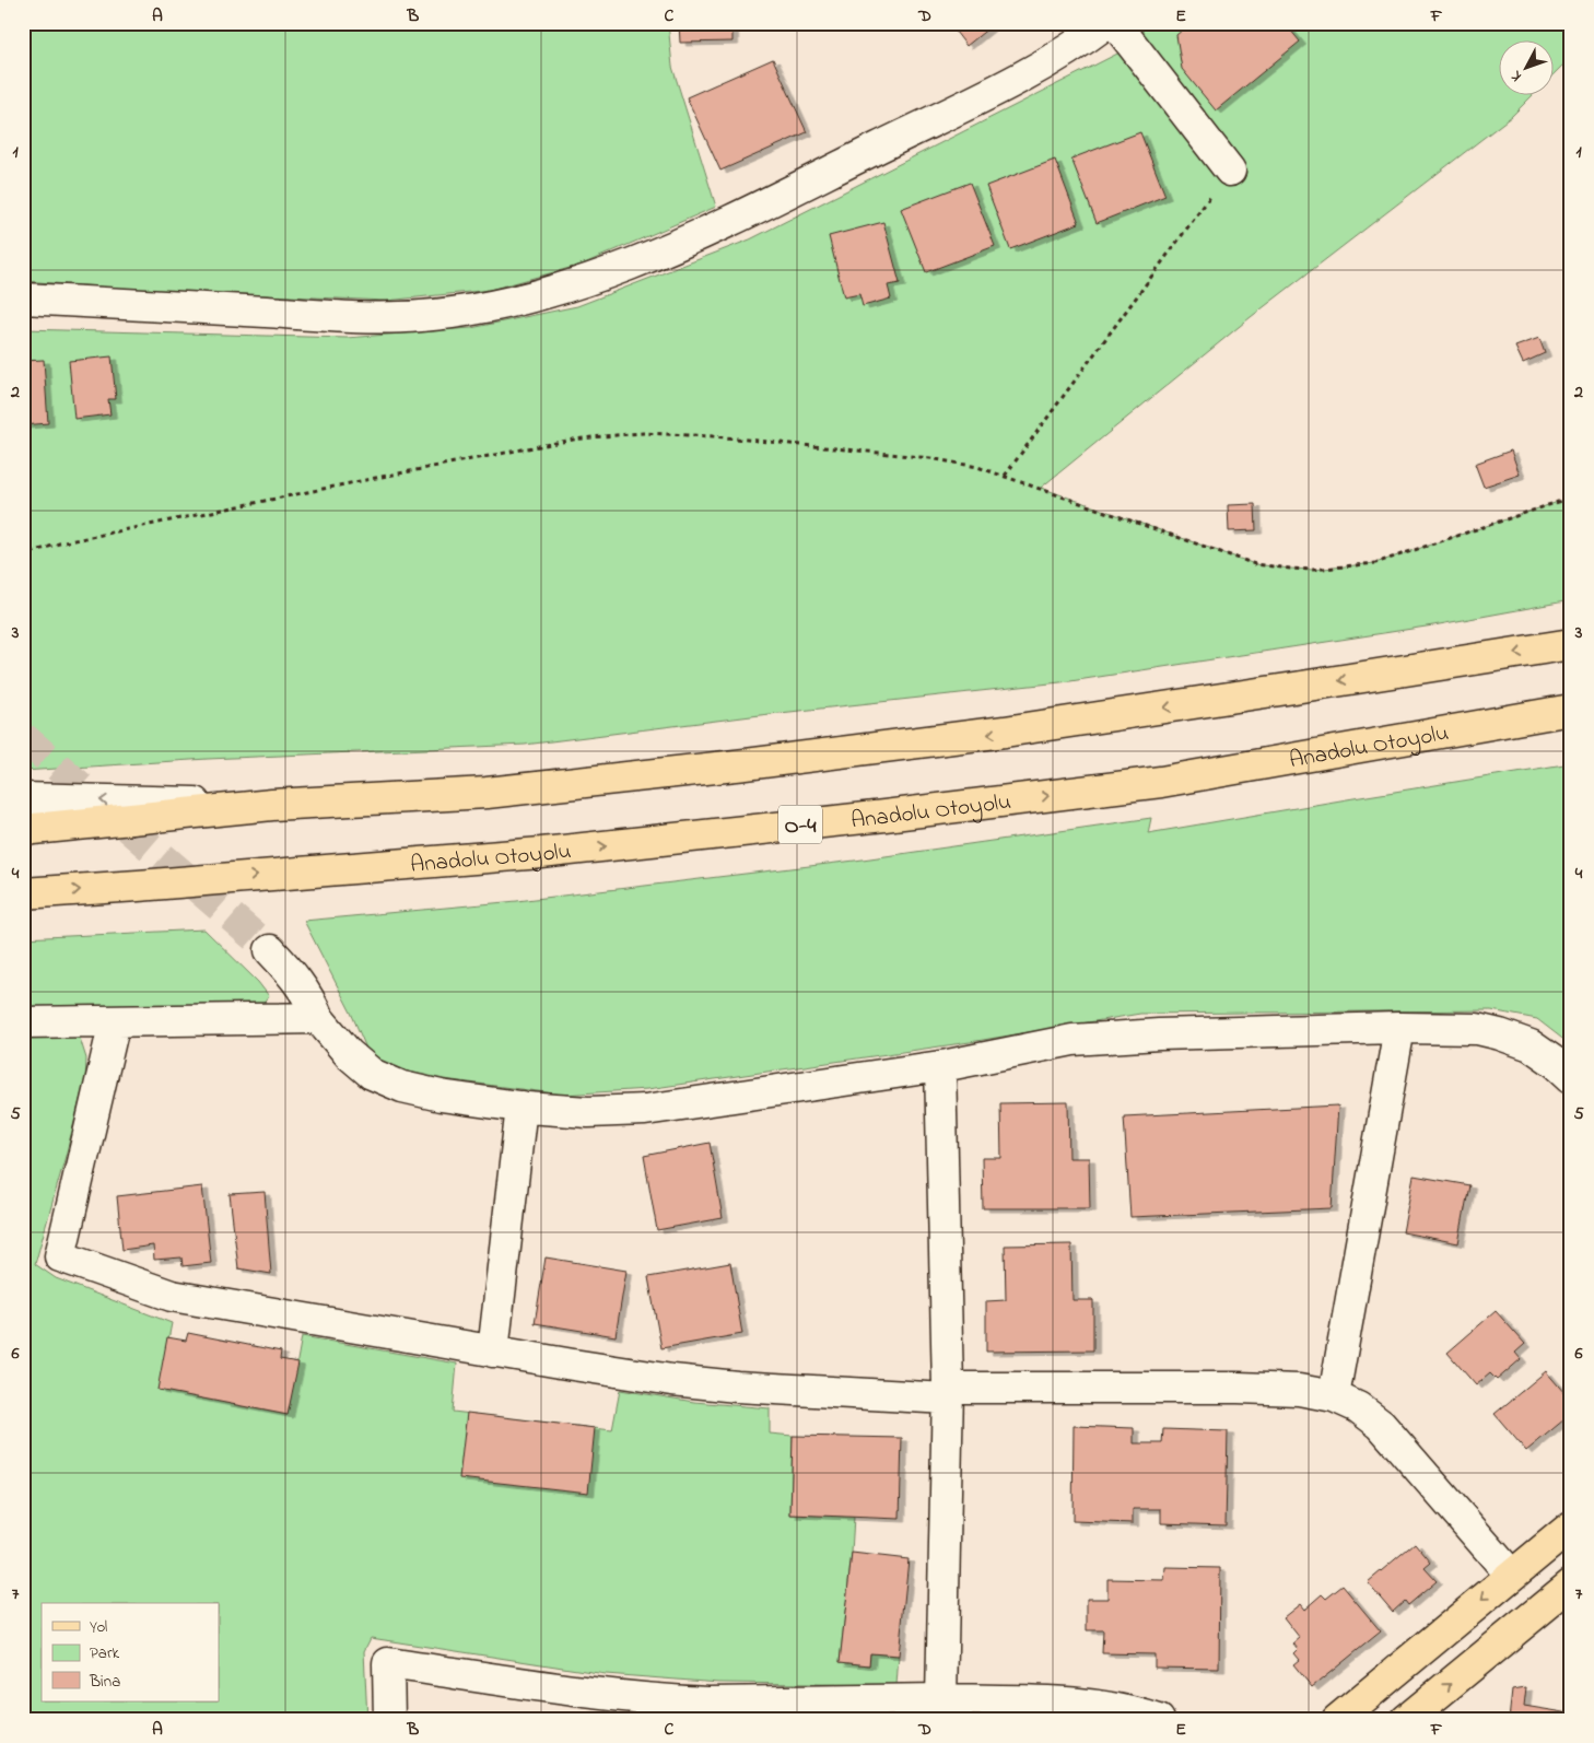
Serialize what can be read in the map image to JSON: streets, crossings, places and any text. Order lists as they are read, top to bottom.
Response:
{
  "streets": {
    "main road": ["Anadolu Otoyolu", "O-4"]
  },
  "legend": ["Yol", "Park", "Bina"],
  "north": "bottom left",
  "grid": {
    "columns": [
      "A",
      "B",
      "C",
      "D",
      "E",
      "F"
    ],
    "rows": [
      "1",
      "2",
      "3",
      "4",
      "5",
      "6",
      "7"
    ]
  }
}
